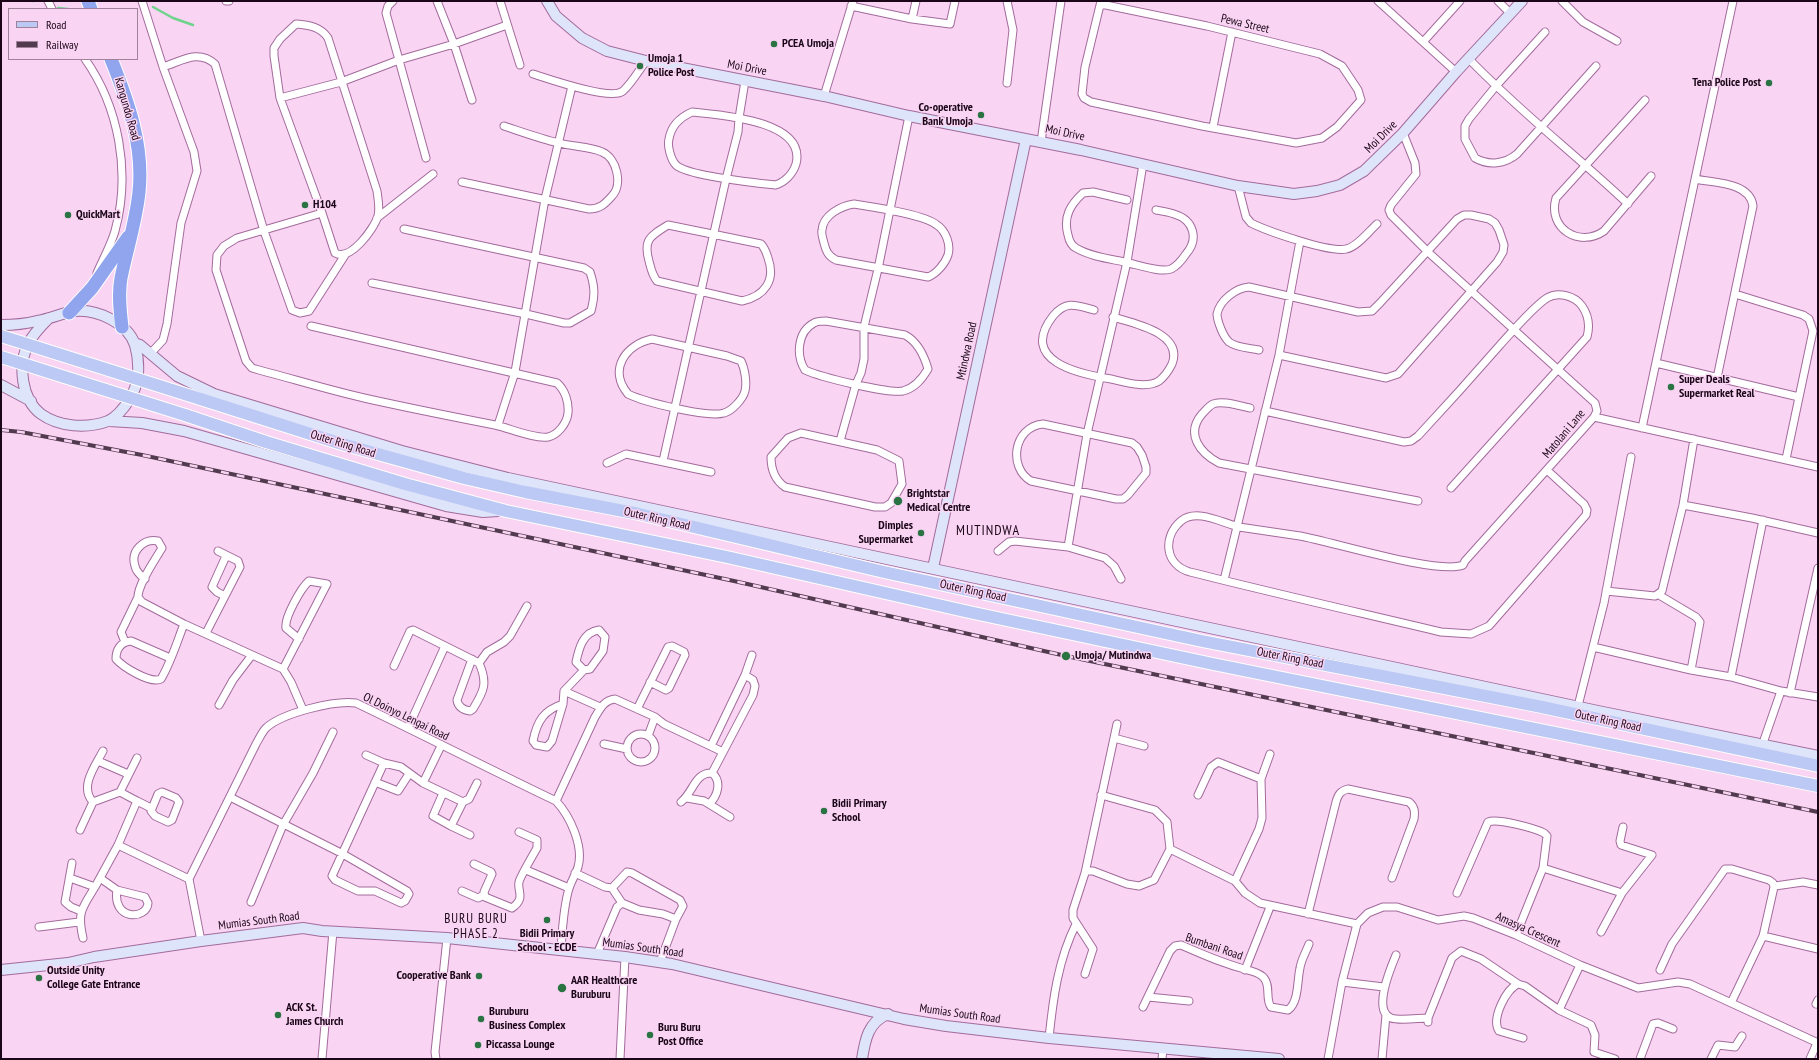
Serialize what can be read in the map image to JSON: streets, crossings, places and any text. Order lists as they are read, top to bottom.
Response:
{
  "streets": {
    "highway": ["Kangundo Road"],
    "main road": [
      "Moi Drive",
      "Mtindwa Road",
      "Outer Ring Road",
      "Mumias South Road"
    ],
    "street": [
      "Pewa Street",
      "Matolani Lane",
      "Ol Doinyo Lengai Road",
      "Amasya Crescent",
      "Bumbani Road"
    ]
  },
  "crossings": [
    ["Moi Drive", "Mtindwa Road"],
    ["Moi Drive", "Matolani Lane"],
    ["Kangundo Road", "Outer Ring Road"],
    ["Mtindwa Road", "Outer Ring Road"]
  ],
  "districts": ["MUTINDWA", "BURU BURU PHASE 2"],
  "places": [
    "PCEA Umoja",
    "Umoja 1 Police Post",
    "Tena Police Post",
    "Co-operative Bank Umoja",
    "H104",
    "QuickMart",
    "Super Deals Supermarket Real",
    "Brightstar Medical Centre",
    "Dimples Supermarket",
    "Umoja/ Mutindwa",
    "Bidii Primary School",
    "Bidii Primary School - ECDE",
    "Cooperative Bank",
    "Outside Unity College Gate Entrance",
    "AAR Healthcare Buruburu",
    "ACK St. James Church",
    "Buruburu Business Complex",
    "Buru Buru Post Office",
    "Piccassa Lounge"
  ],
  "legend": ["Road", "Railway"]
}
